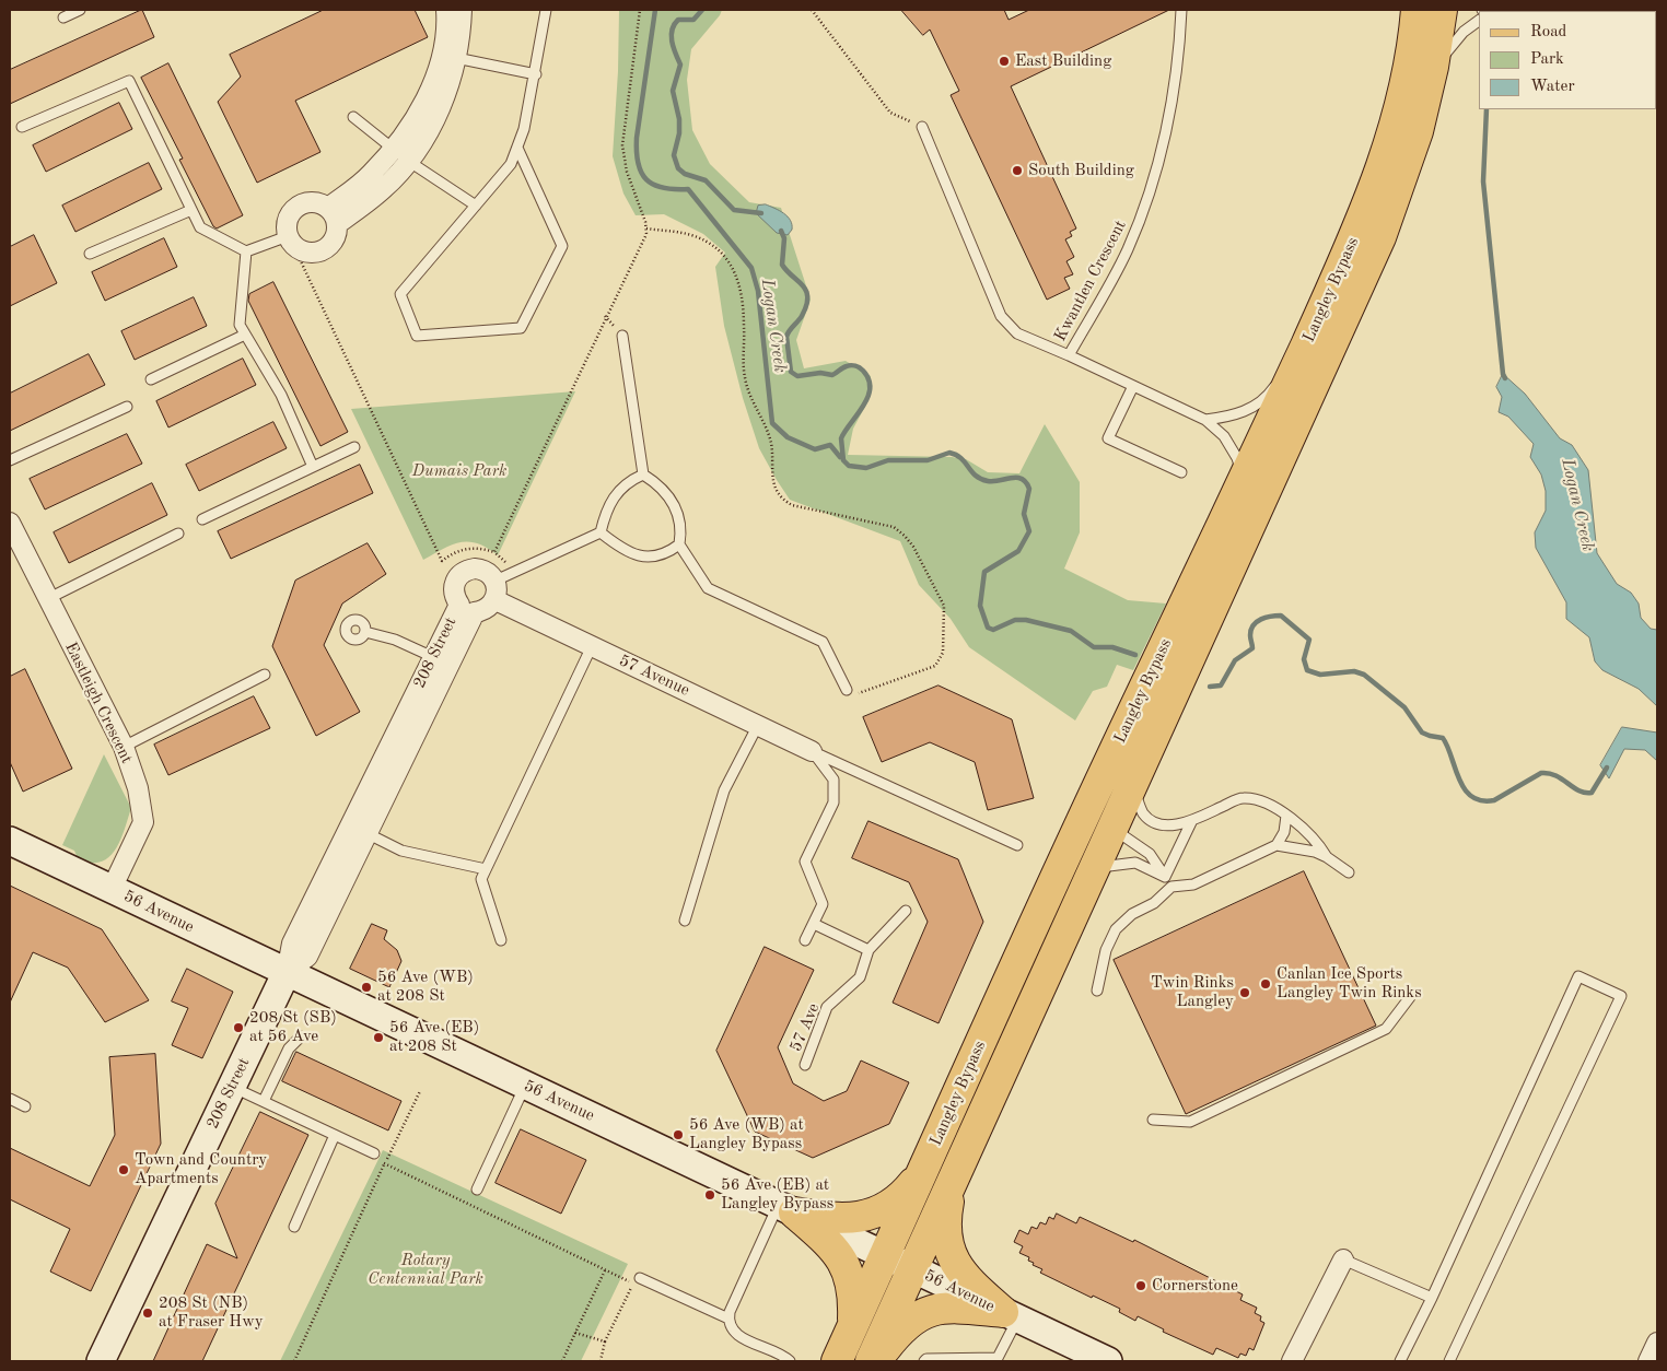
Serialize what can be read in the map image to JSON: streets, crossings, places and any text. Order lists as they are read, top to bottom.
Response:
{
  "streets": {
    "main road": ["Langley Bypass", "208 Street", "56 Avenue"],
    "street": ["57 Avenue", "Eastleigh Crescent"],
    "lane": ["Kwantlen Crescent", "57 Ave"]
  },
  "crossings": [
    ["Kwantlen Crescent", "Langley Bypass"],
    ["Langley Bypass", "56 Avenue"],
    ["208 Street", "57 Avenue"],
    ["208 Street", "56 Avenue"],
    ["Eastleigh Crescent", "56 Avenue"]
  ],
  "water": ["Logan Creek"],
  "parks": ["Dumais Park", "Rotary Centennial Park"],
  "places": [
    "East Building",
    "South Building",
    "Canlan Ice Sports Langley Twin Rinks",
    "56 Ave (WB) at 208 St",
    "Twin Rinks Langley",
    "208 St (SB) at 56 Ave",
    "56 Ave (EB) at 208 St",
    "56 Ave (WB) at Langley Bypass",
    "Town and Country Apartments",
    "56 Ave (EB) at Langley Bypass",
    "Cornerstone",
    "208 St (NB) at Fraser Hwy"
  ],
  "legend": ["Road", "Park", "Water"]
}
